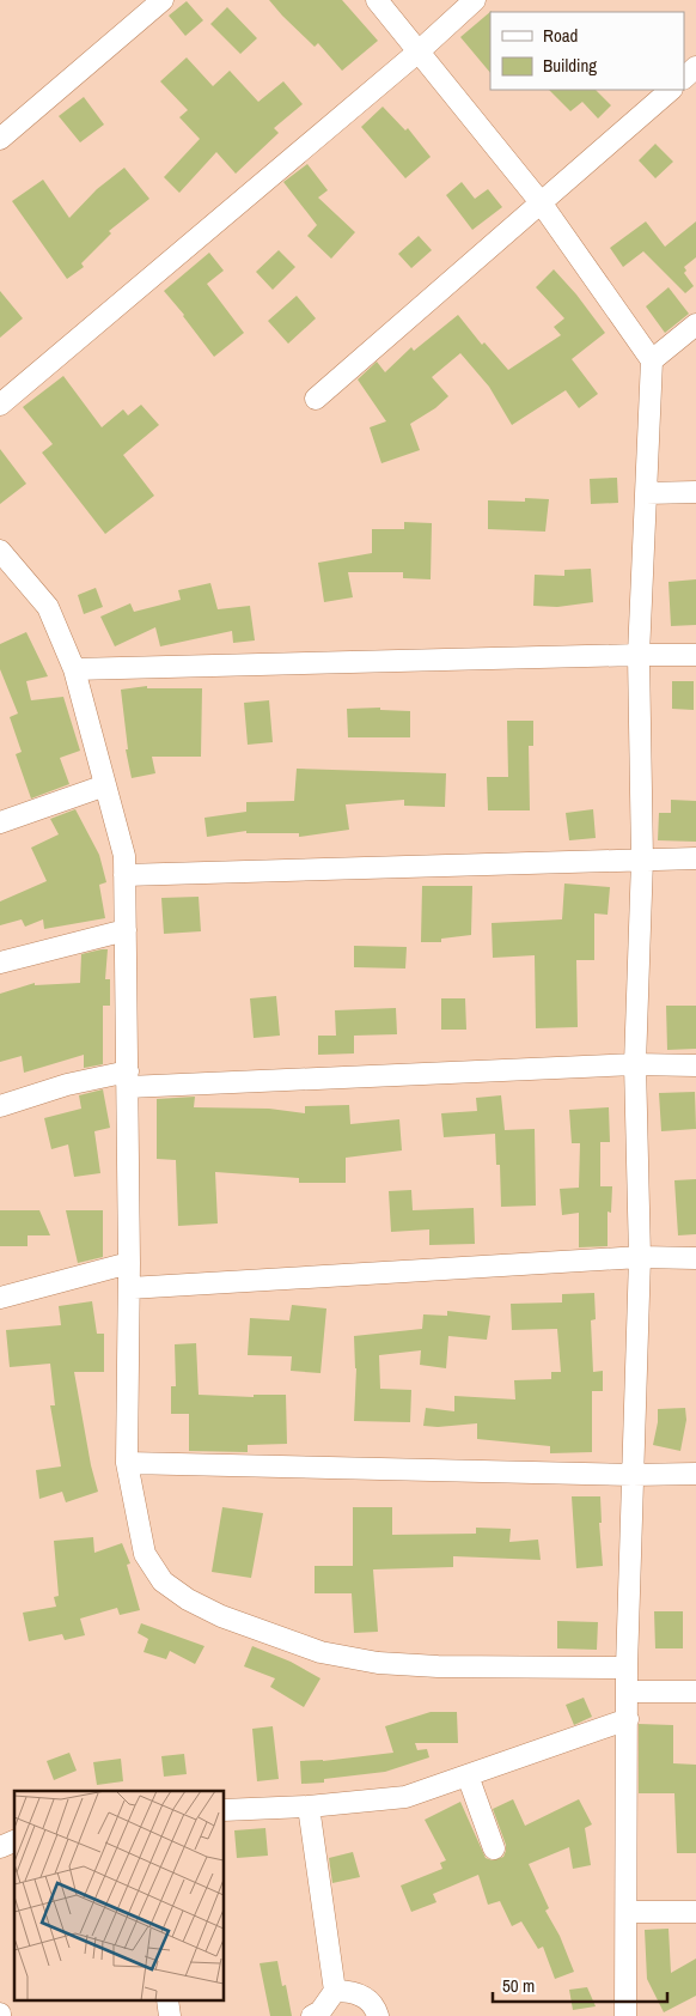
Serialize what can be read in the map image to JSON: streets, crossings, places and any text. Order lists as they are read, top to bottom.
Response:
{
  "legend": ["Road", "Building"],
  "scale_bar": "50 m"
}
